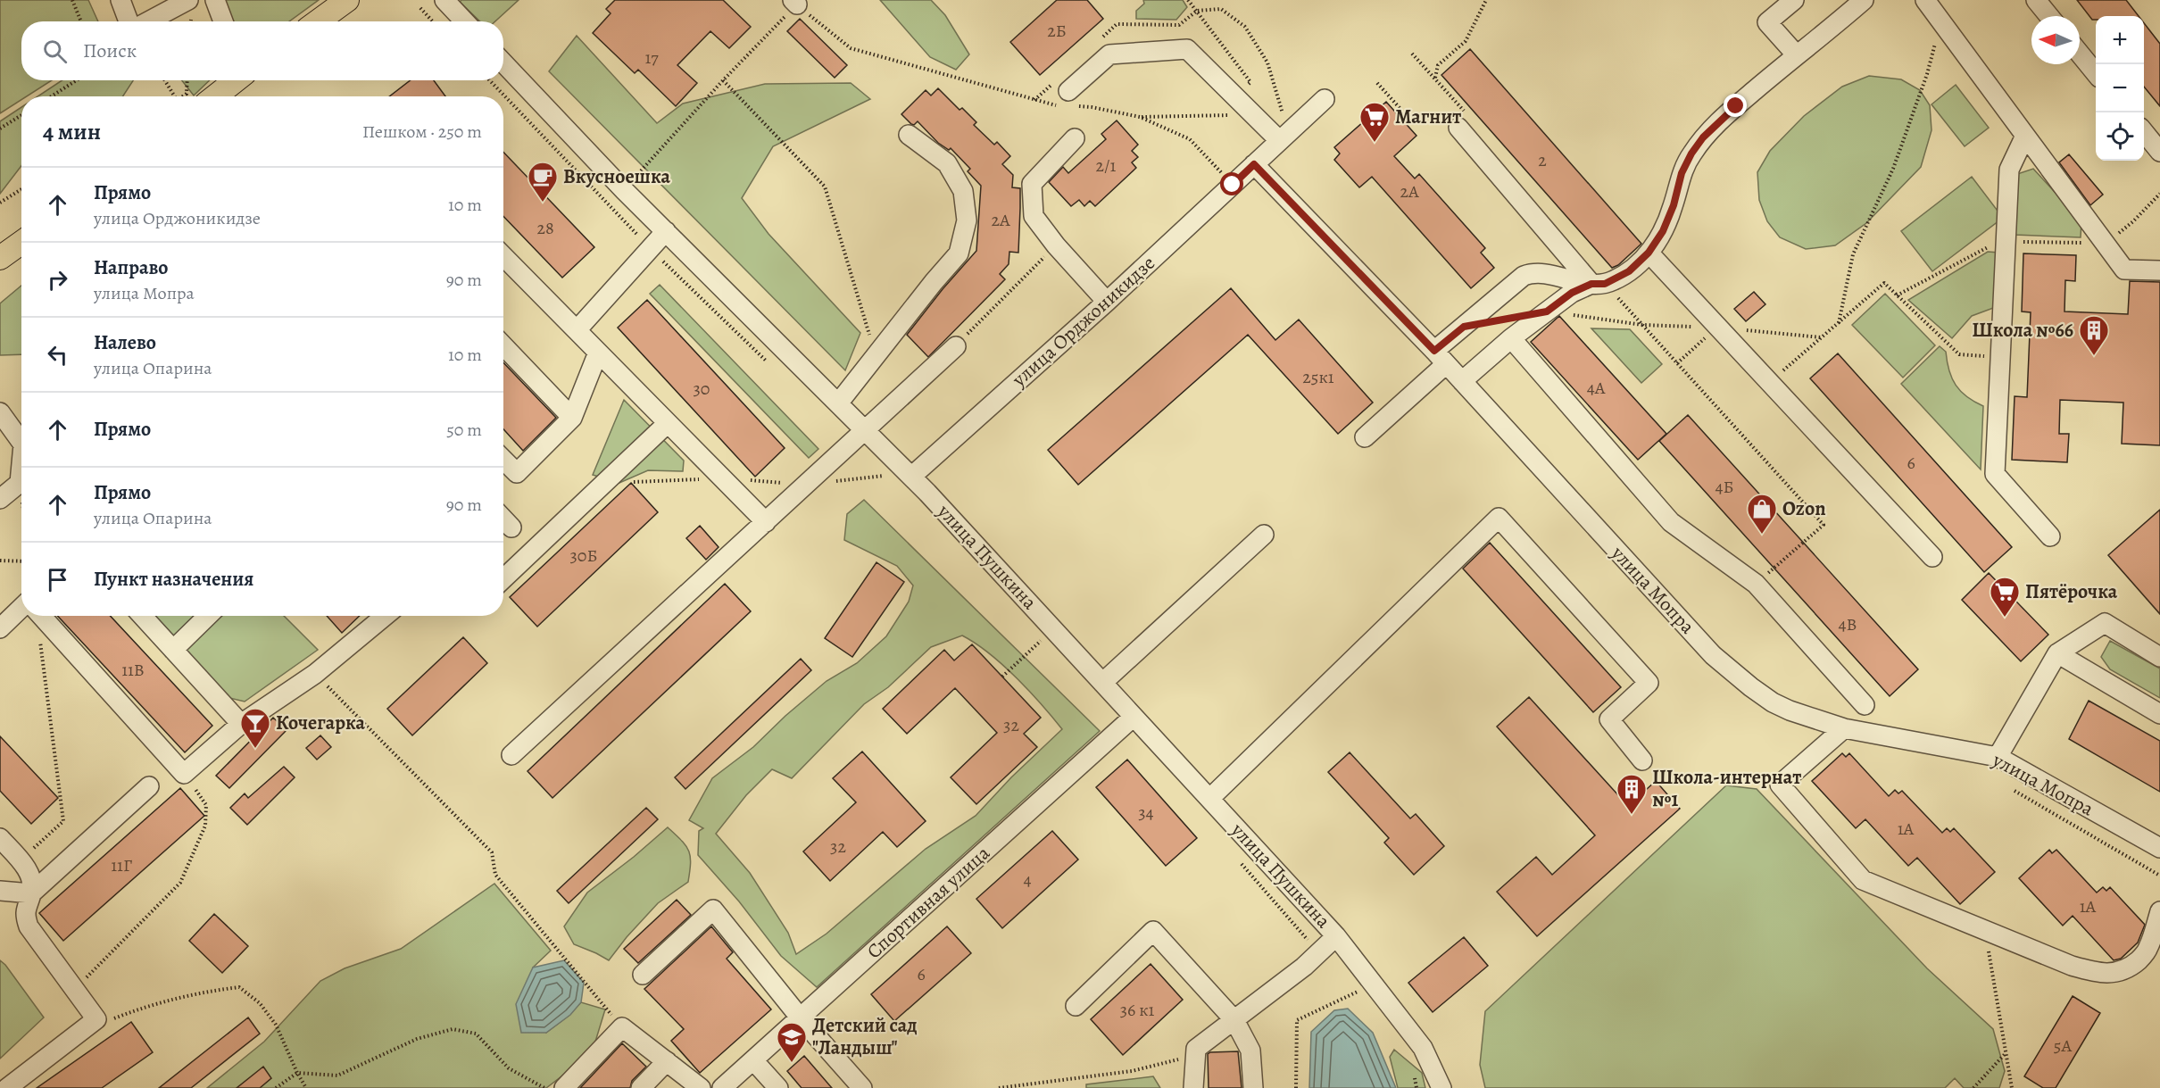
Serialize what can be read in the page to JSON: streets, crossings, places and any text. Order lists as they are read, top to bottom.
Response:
{
  "streets": {
    "street": [
      "улица Орджоникидзе",
      "улица Пушкина",
      "улица Мопра",
      "Спортивная улица"
    ]
  },
  "crossings": [
    ["улица Орджоникидзе", "улица Пушкина"],
    ["улица Орджоникидзе", "улица Мопра"],
    ["улица Пушкина", "Спортивная улица"]
  ],
  "places": {
    "supermarket": ["Магнит", "Пятёрочка"],
    "cafe": ["Вкусноешка"],
    "building": ["Школа №66", "Школа-интернат №1"],
    "shop": ["Ozon"],
    "bar": ["Кочегарка"],
    "school or university": ["Детский сад \"Ландыш\""]
  },
  "house_numbers": [
    "2Б",
    "17",
    "2",
    "2/1",
    "2А",
    "2А",
    "28",
    "25к1",
    "4А",
    "30",
    "6",
    "4Б",
    "30Б",
    "4В",
    "11В",
    "32",
    "34",
    "1А",
    "32",
    "11Г",
    "4",
    "1А",
    "6",
    "36 к1",
    "5А"
  ],
  "north": "left",
  "page": {
    "map_buttons": ["+", "−"],
    "search": "Поиск",
    "heading": ["4 мин", "Пешком · 250 m"],
    "list": [
      ["Прямо", "улица Орджоникидзе", "10 m"],
      ["Направо", "улица Мопра", "90 m"],
      ["Налево", "улица Опарина", "10 m"],
      ["Прямо", "50 m"],
      ["Прямо", "улица Опарина", "90 m"],
      "Пункт назначения"
    ]
  }
}
